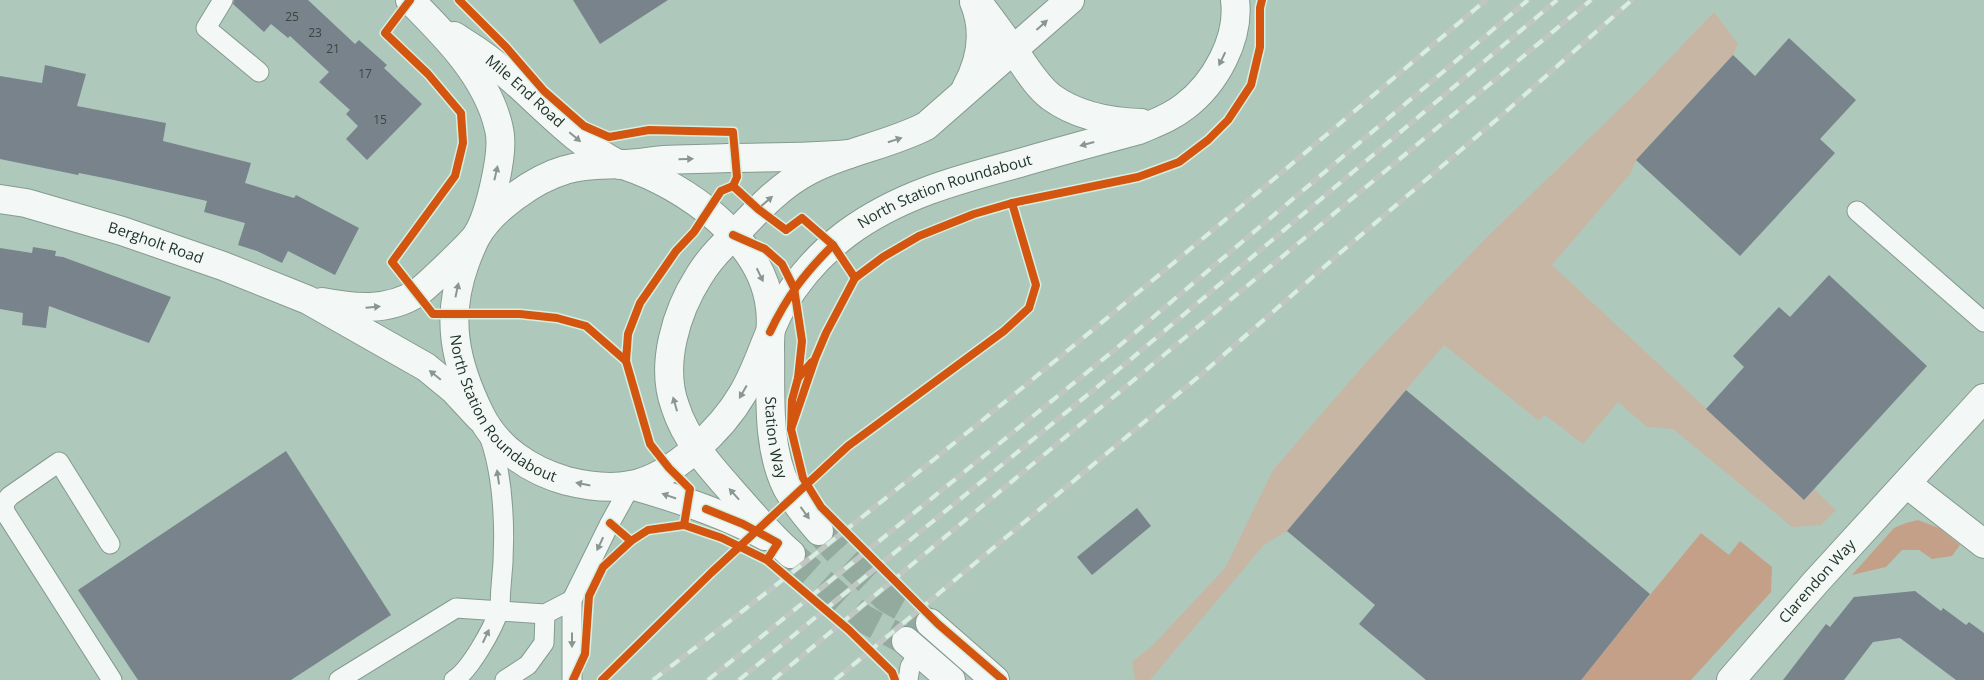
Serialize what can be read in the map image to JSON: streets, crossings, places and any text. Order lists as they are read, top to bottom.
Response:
{
  "streets": {
    "main road": [
      "Mile End Road",
      "North Station Roundabout",
      "Bergholt Road",
      "Station Way",
      "Clarendon Way"
    ]
  },
  "crossings": [
    ["Mile End Road", "North Station Roundabout"],
    ["Mile End Road", "Bergholt Road"],
    ["North Station Roundabout", "Bergholt Road"],
    ["North Station Roundabout", "Station Way"]
  ],
  "one_way": ["Station Way"],
  "house_numbers": [
    "25",
    "23",
    "21",
    "17",
    "15"
  ]
}
